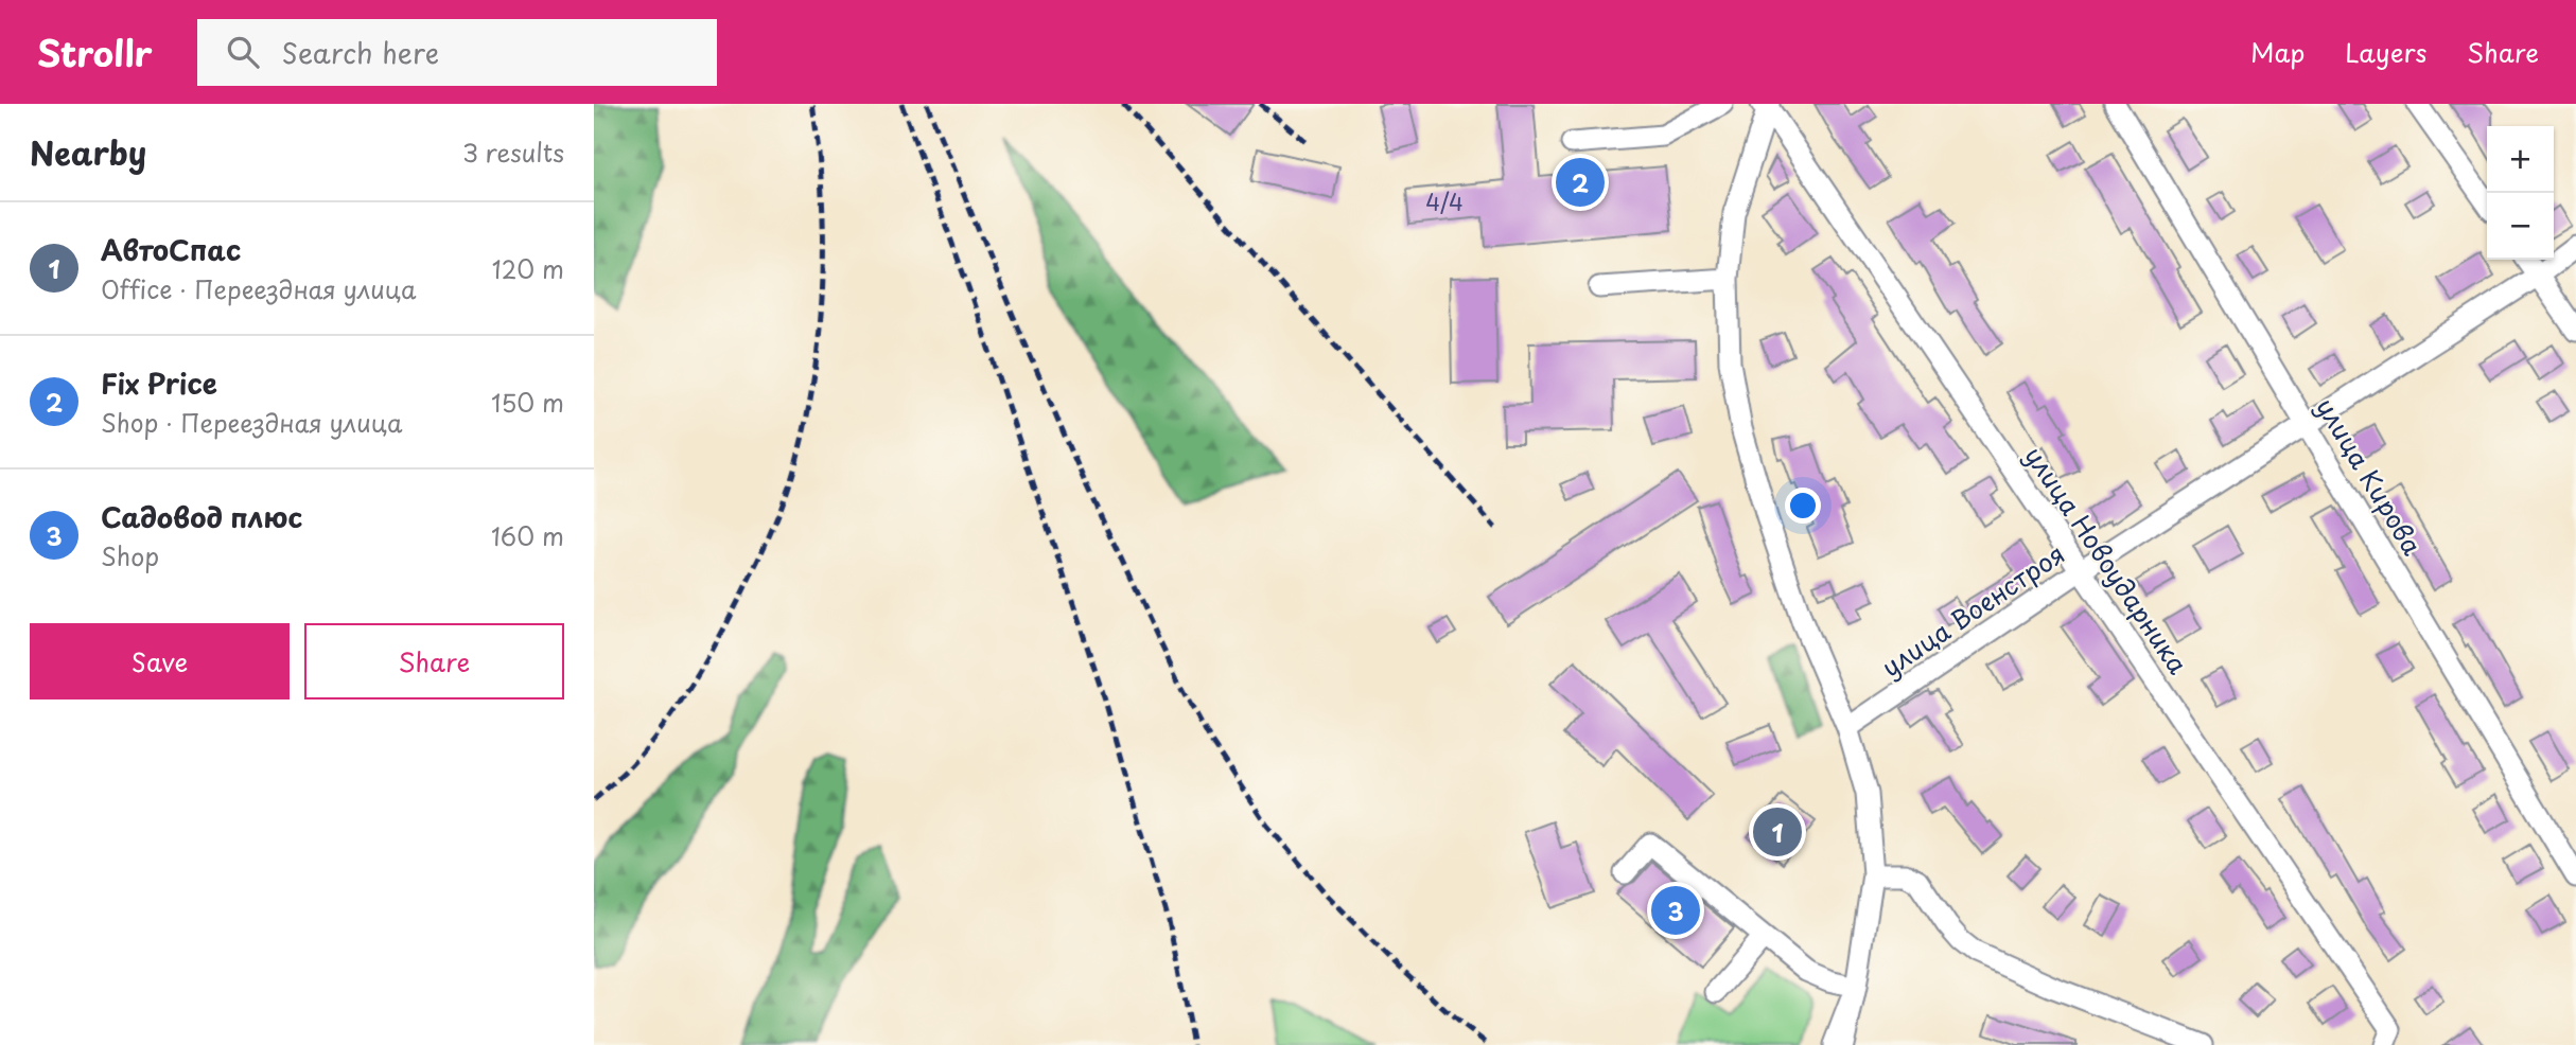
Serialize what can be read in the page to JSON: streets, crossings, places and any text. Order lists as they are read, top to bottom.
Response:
{
  "streets": {
    "street": ["улица Кирова", "улица Новоударника", "улица Военстроя"]
  },
  "crossings": [
    ["улица Кирова", "улица Военстроя"],
    ["улица Новоударника", "улица Военстроя"]
  ],
  "house_numbers": ["4/4"],
  "page": {
    "header": "Strollr",
    "search": "Search here",
    "nav": ["Map", "Layers", "Share"],
    "heading": ["Nearby", "3 results"],
    "map_buttons": ["+", "−"],
    "pins": ["2", "1", "3"],
    "list": [
      {
        "mark": "1",
        "name": "АвтоСпас",
        "note": "Office · Переездная улица",
        "value": "120 m"
      },
      {
        "mark": "2",
        "name": "Fix Price",
        "note": "Shop · Переездная улица",
        "value": "150 m"
      },
      {
        "mark": "3",
        "name": "Садовод плюс",
        "note": "Shop",
        "value": "160 m"
      }
    ],
    "buttons": ["Save", "Share"]
  }
}
